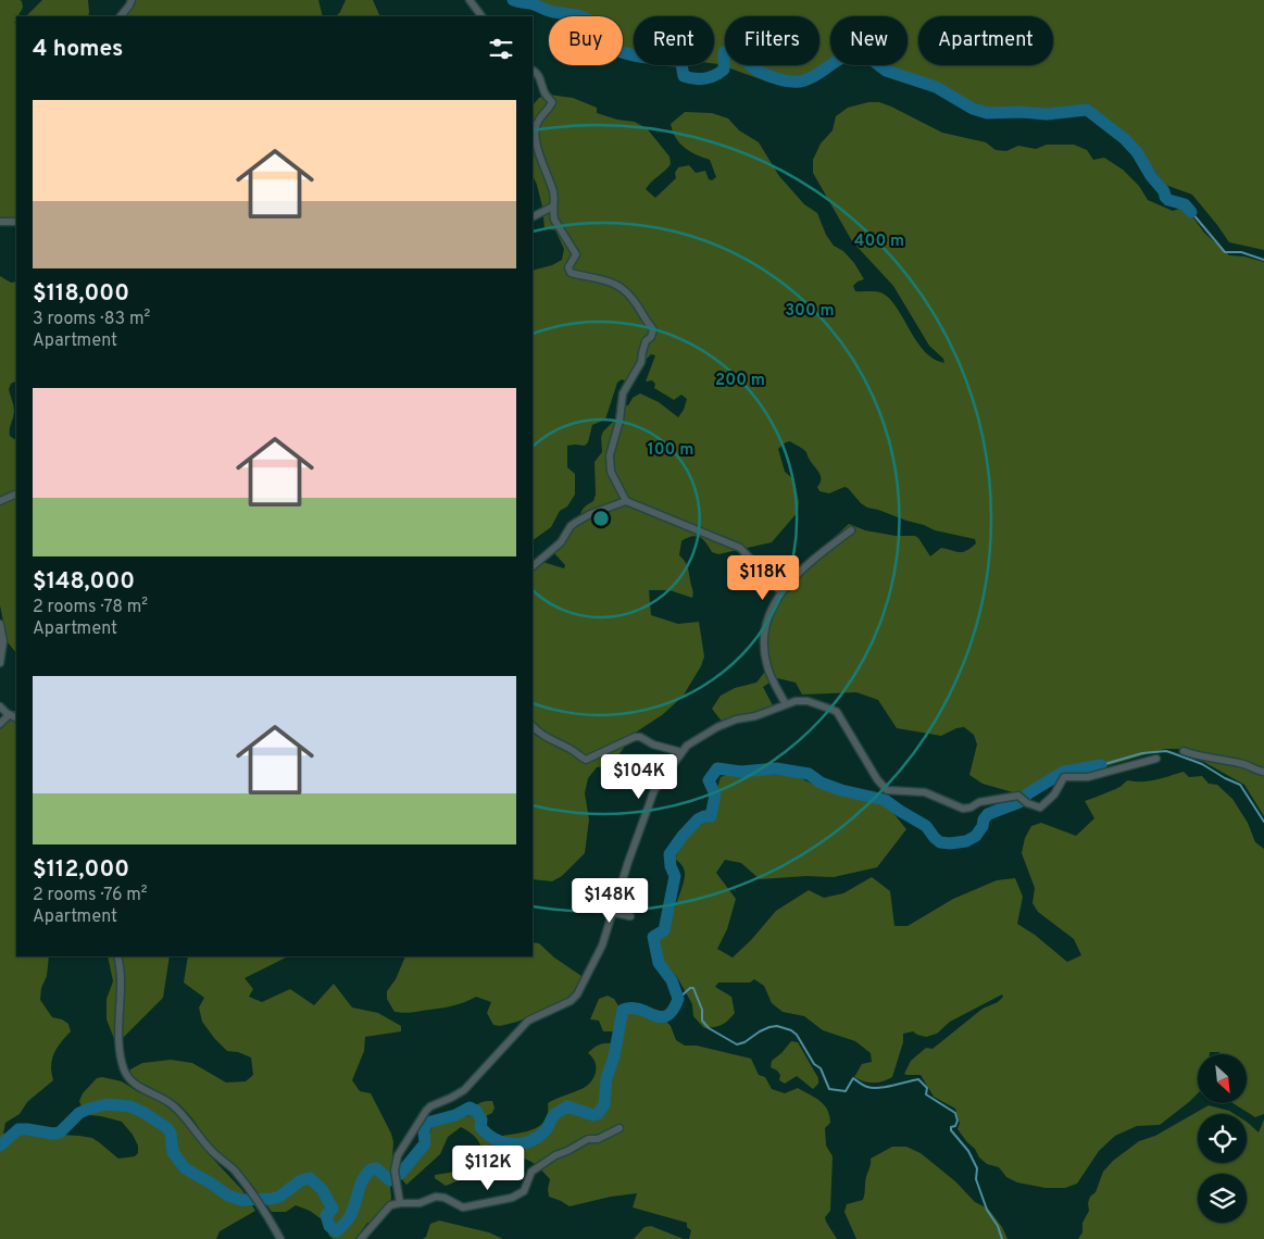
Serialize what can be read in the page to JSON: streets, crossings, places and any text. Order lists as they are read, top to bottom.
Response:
{
  "north": "bottom right",
  "page": {
    "chip": [
      "Buy",
      "Rent",
      "Filters",
      "New",
      "Apartment"
    ],
    "heading": "4 homes",
    "list": [
      {
        "name": "$118,000",
        "note": "3 rooms · 83 m² · Apartment"
      },
      {
        "name": "$148,000",
        "note": "2 rooms · 78 m² · Apartment"
      },
      {
        "name": "$112,000",
        "note": "2 rooms · 76 m² · Apartment"
      }
    ],
    "price": [
      "$118K",
      "$104K",
      "$148K",
      "$112K"
    ]
  },
  "rings": [
    "400 m",
    "300 m",
    "200 m",
    "100 m"
  ]
}
